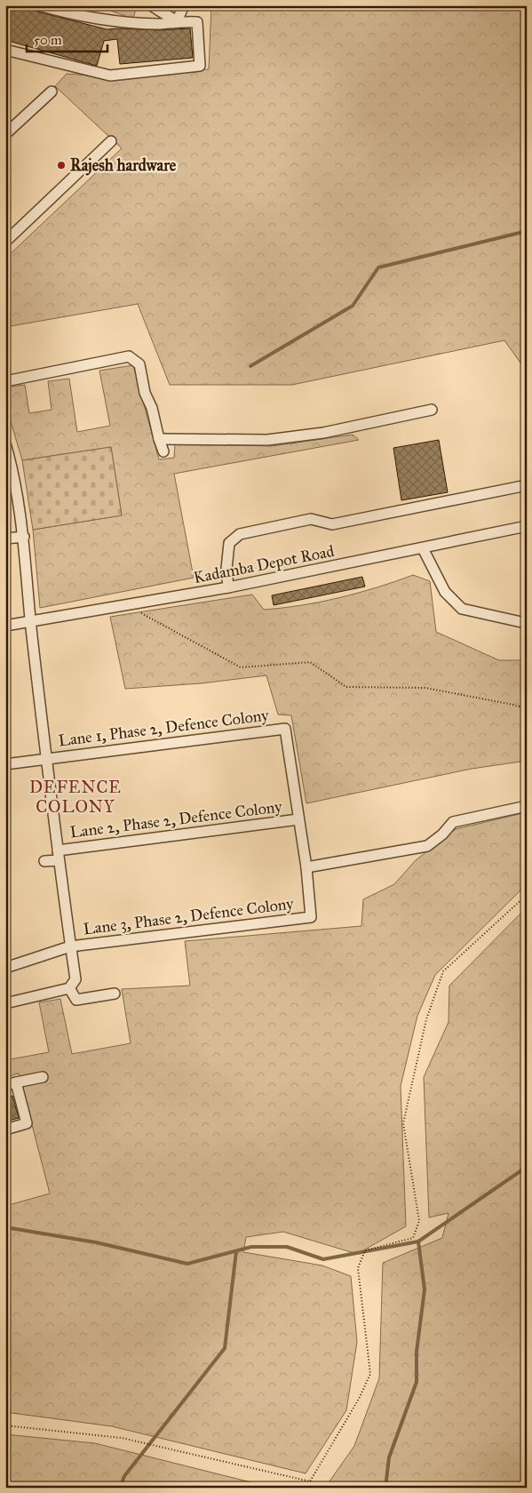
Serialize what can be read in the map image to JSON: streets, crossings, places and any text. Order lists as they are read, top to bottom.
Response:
{
  "streets": {
    "street": [
      "Kadamba Depot Road",
      "Lane 1, Phase 2, Defence Colony",
      "Lane 2, Phase 2, Defence Colony",
      "Lane 3, Phase 2, Defence Colony"
    ]
  },
  "crossings": [
    ["Lane 1, Phase 2, Defence Colony", "Lane 2, Phase 2, Defence Colony"]
  ],
  "districts": ["DEFENCE COLONY"],
  "places": ["Rajesh hardware"],
  "scale_bar": "50 m"
}
